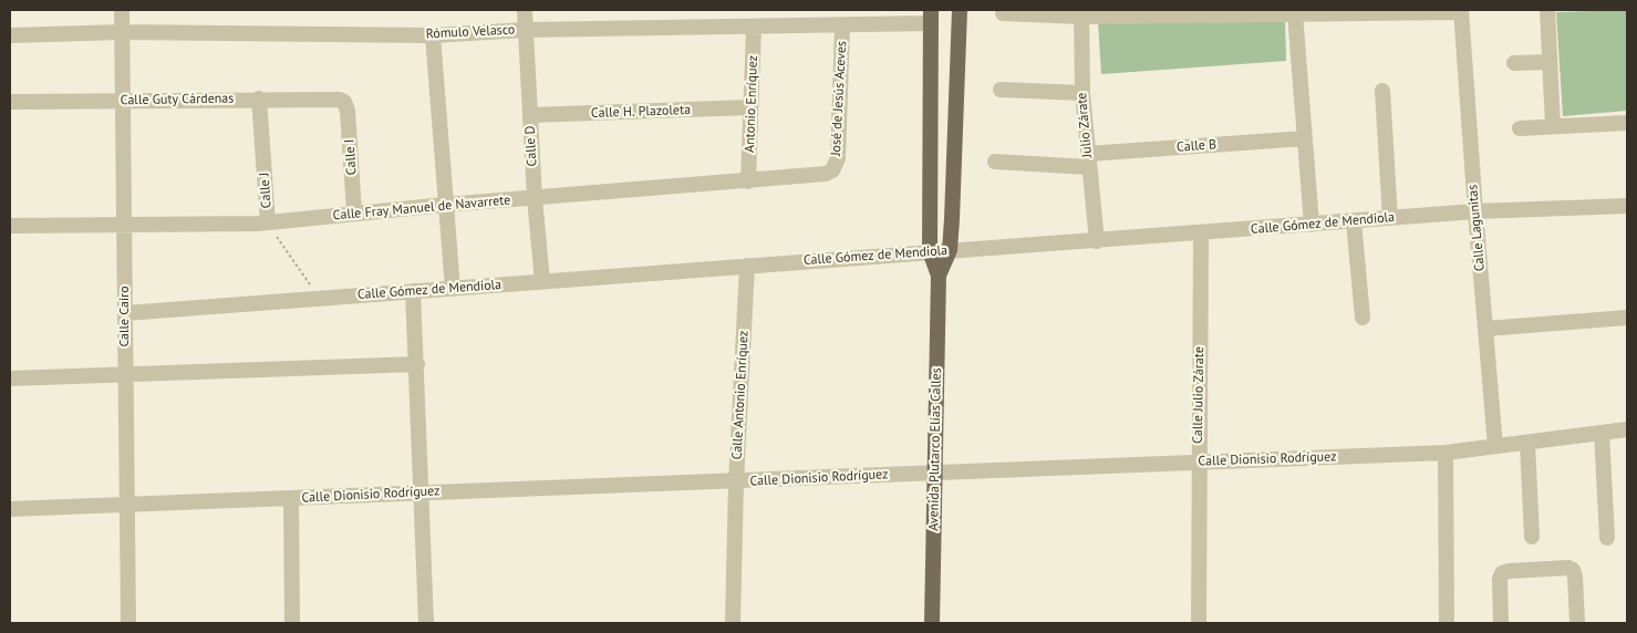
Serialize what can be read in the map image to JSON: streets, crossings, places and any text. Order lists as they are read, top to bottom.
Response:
{
  "streets": {
    "main road": ["Avenida Plutarco Elías Calles"],
    "street": [
      "Rómulo Velasco",
      "José de Jesús Aceves",
      "Calle Guty Cárdenas",
      "Antonio Enríquez",
      "Calle H. Plazoleta",
      "Julio Zárate",
      "Calle D",
      "Calle B",
      "Calle I",
      "Calle J",
      "Calle Fray Manuel de Navarrete",
      "Calle Gómez de Mendiola",
      "Calle Lagunitas",
      "Calle Cairo",
      "Calle Antonio Enríquez",
      "Calle Julio Zárate",
      "Calle Dionisio Rodríguez"
    ]
  },
  "crossings": [
    ["Rómulo Velasco", "José de Jesús Aceves"],
    ["Rómulo Velasco", "Antonio Enríquez"],
    ["Rómulo Velasco", "Calle D"],
    ["Rómulo Velasco", "Calle Cairo"],
    ["Rómulo Velasco", "Avenida Plutarco Elías Calles"],
    ["José de Jesús Aceves", "Calle Fray Manuel de Navarrete"],
    ["Calle Guty Cárdenas", "Calle I"],
    ["Calle Guty Cárdenas", "Calle J"],
    ["Calle Guty Cárdenas", "Calle Cairo"],
    ["Antonio Enríquez", "Calle H. Plazoleta"],
    ["Antonio Enríquez", "Calle Fray Manuel de Navarrete"],
    ["Calle H. Plazoleta", "Calle D"],
    ["Julio Zárate", "Calle B"],
    ["Julio Zárate", "Calle Gómez de Mendiola"],
    ["Calle D", "Calle Fray Manuel de Navarrete"],
    ["Calle D", "Calle Gómez de Mendiola"],
    ["Calle I", "Calle Fray Manuel de Navarrete"],
    ["Calle J", "Calle Fray Manuel de Navarrete"],
    ["Calle J", "Calle Gómez de Mendiola"],
    ["Calle Fray Manuel de Navarrete", "Calle Cairo"],
    ["Calle Gómez de Mendiola", "Calle Lagunitas"],
    ["Calle Gómez de Mendiola", "Calle Cairo"],
    ["Calle Gómez de Mendiola", "Calle Antonio Enríquez"],
    ["Calle Gómez de Mendiola", "Calle Julio Zárate"],
    ["Calle Gómez de Mendiola", "Avenida Plutarco Elías Calles"],
    ["Calle Lagunitas", "Calle Dionisio Rodríguez"],
    ["Calle Cairo", "Calle Dionisio Rodríguez"],
    ["Calle Antonio Enríquez", "Calle Dionisio Rodríguez"],
    ["Calle Julio Zárate", "Calle Dionisio Rodríguez"],
    ["Avenida Plutarco Elías Calles", "Calle Dionisio Rodríguez"]
  ]
}
